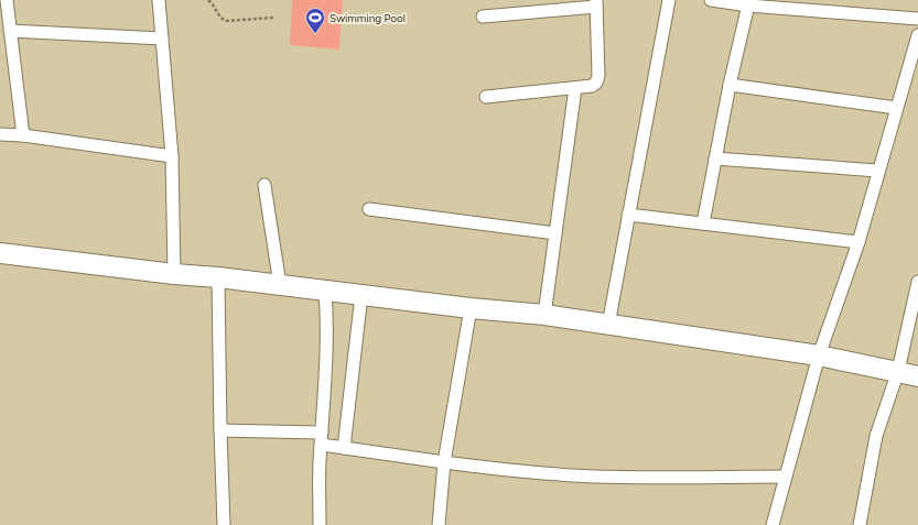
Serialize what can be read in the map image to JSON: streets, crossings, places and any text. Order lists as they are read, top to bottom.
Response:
{
  "places": {
    "sports": ["Swimming Pool"]
  }
}
